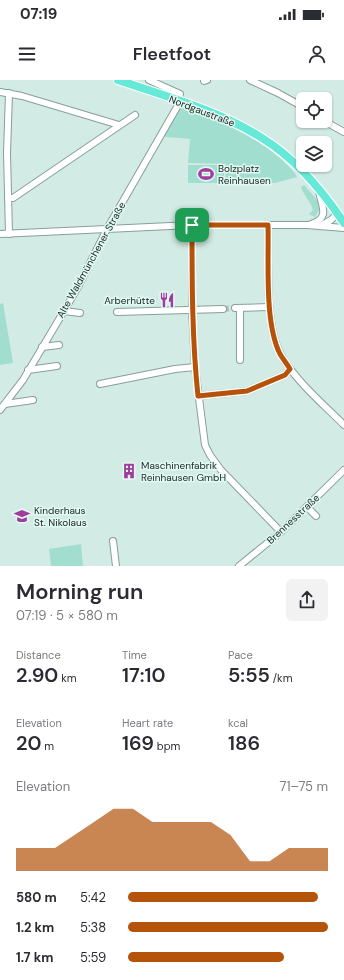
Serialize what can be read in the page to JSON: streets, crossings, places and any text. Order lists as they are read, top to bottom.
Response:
{
  "streets": {
    "main road": ["Nordgaustraße"],
    "street": ["Alte Waldmünchener Straße", "Brennesstraße"]
  },
  "crossings": [
    ["Nordgaustraße", "Alte Waldmünchener Straße"]
  ],
  "places": {
    "sports": ["Bolzplatz Reinhausen"],
    "restaurant": ["Arberhütte"],
    "building": ["Maschinenfabrik Reinhausen GmbH"],
    "school or university": ["Kinderhaus St. Nikolaus"]
  },
  "page": {
    "status": "07:19",
    "header": "Fleetfoot",
    "heading": ["Morning run", "07:19 · 5 × 580 m"],
    "stats": [
      ["Distance", "2.90 km"],
      ["Time", "17:10"],
      ["Pace", "5:55 /km"],
      ["Elevation", "20 m"],
      ["Heart rate", "169 bpm"],
      ["kcal", "186"]
    ],
    "chart": ["Elevation", "71–75 m"],
    "list": [
      {
        "name": "580 m",
        "note": "5:42"
      },
      {
        "name": "1.2 km",
        "note": "5:38"
      },
      {
        "name": "1.7 km",
        "note": "5:59"
      }
    ]
  }
}
